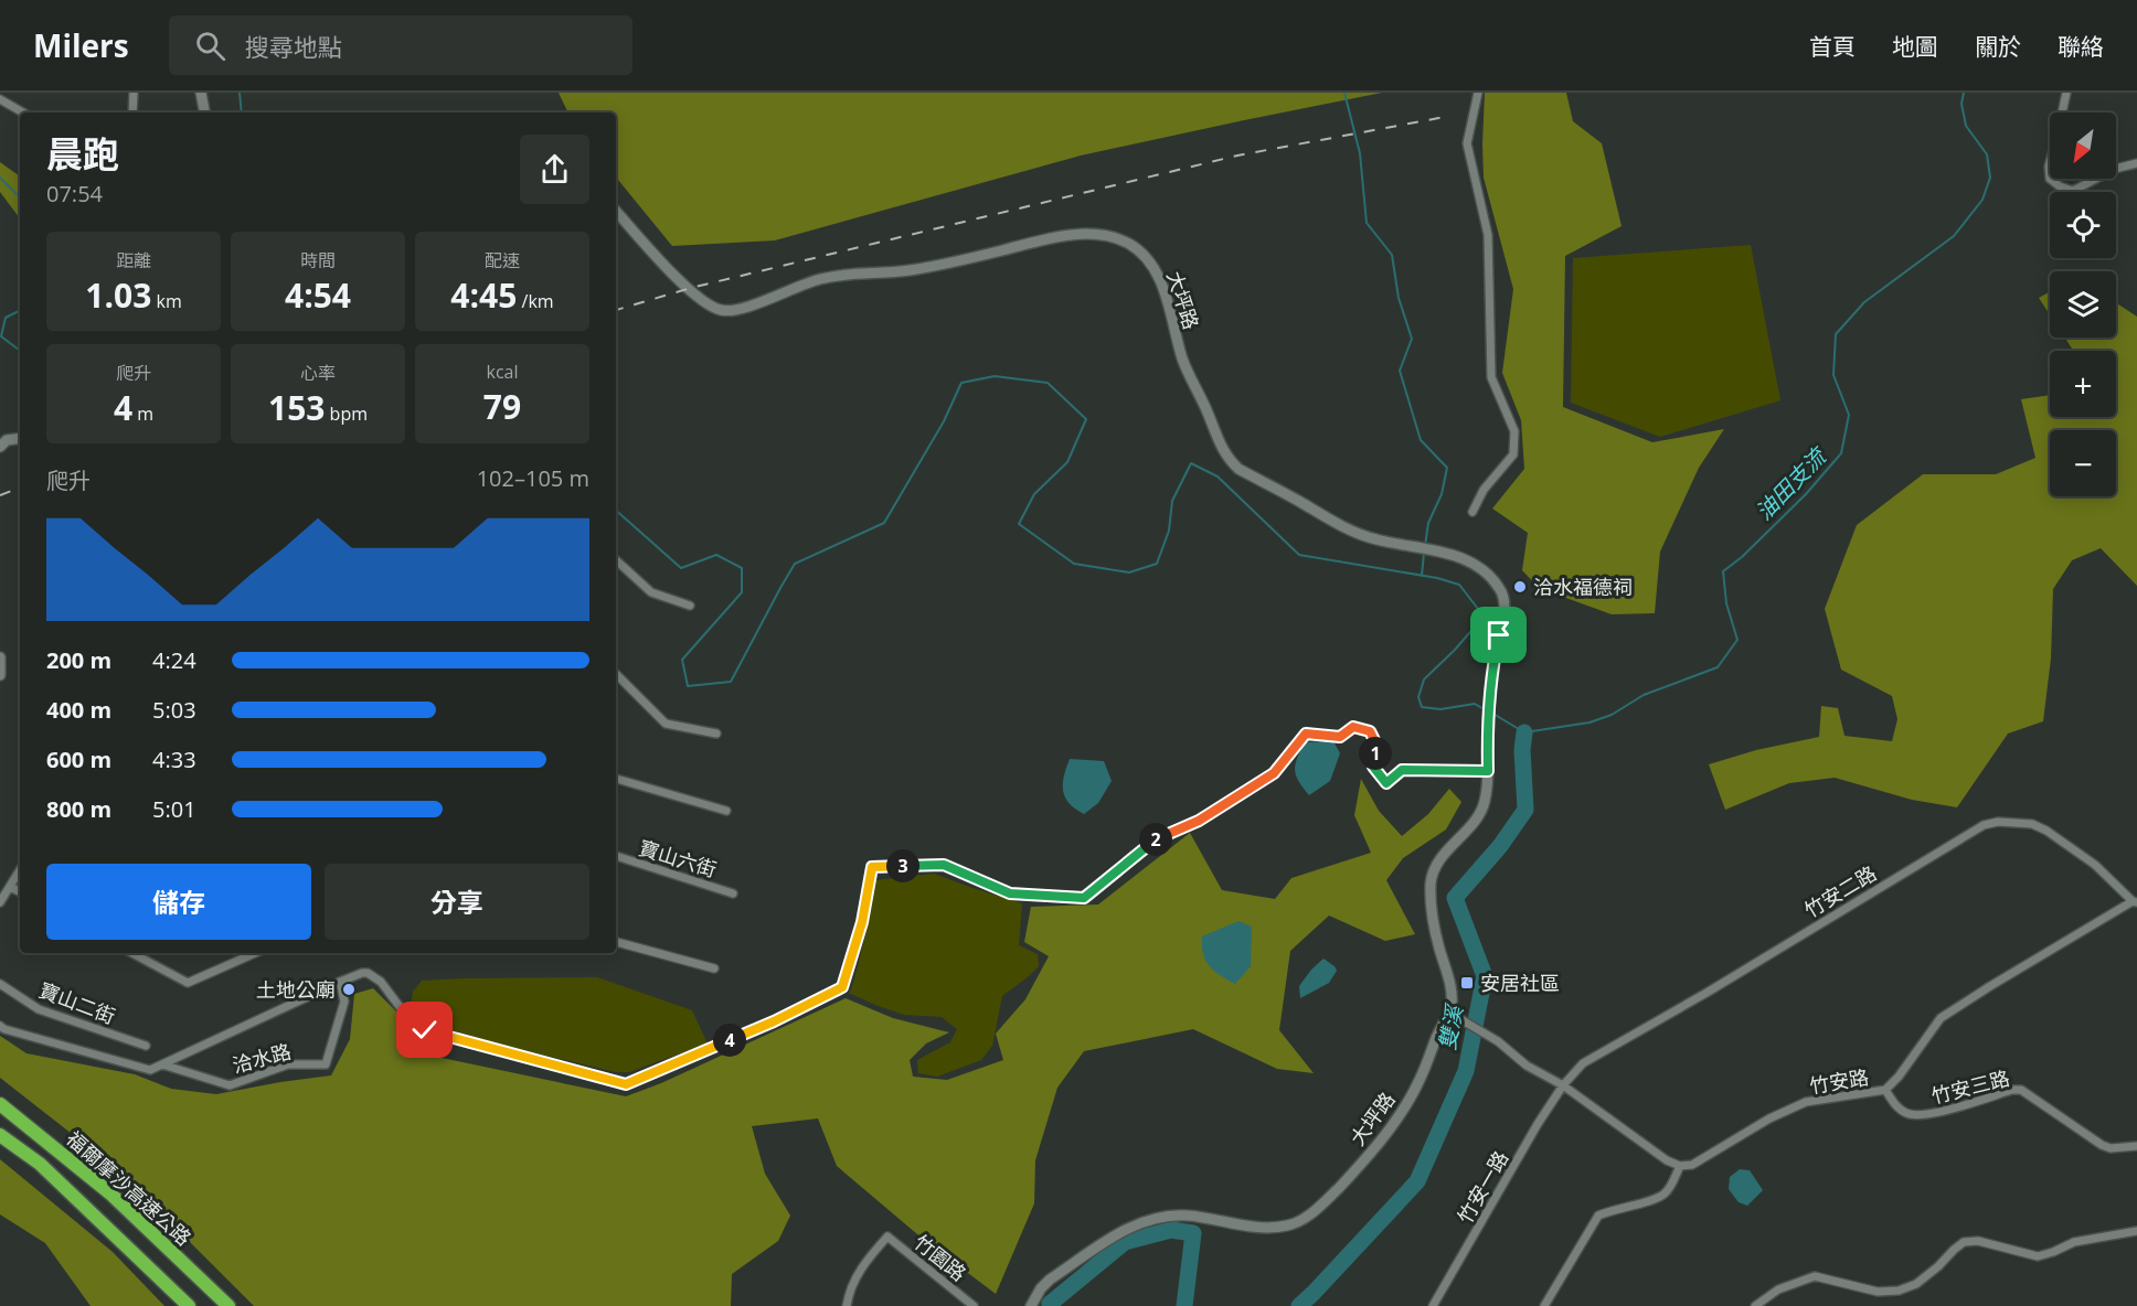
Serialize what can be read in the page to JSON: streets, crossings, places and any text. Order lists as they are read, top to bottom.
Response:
{
  "streets": {
    "highway": ["福爾摩沙高速公路"],
    "street": [
      "大坪路",
      "寶山六街",
      "竹安二路",
      "寶山二街",
      "洽水路",
      "竹安路",
      "竹安三路",
      "竹安一路",
      "竹園路"
    ]
  },
  "crossings": [
    ["大坪路", "洽水路"],
    ["竹安二路", "竹安路"],
    ["竹安二路", "竹安一路"],
    ["竹安路", "竹安三路"]
  ],
  "water": ["油田支流", "雙溪"],
  "places": {
    "other": ["洽水福德祠", "土地公廟"],
    "transit": ["安居社區"]
  },
  "north": "bottom left",
  "page": {
    "header": "Milers",
    "search": "搜尋地點",
    "nav": [
      "首頁",
      "地圖",
      "關於",
      "聯絡"
    ],
    "map_buttons": ["+", "−"],
    "heading": ["晨跑", "07:54"],
    "stats": [
      ["距離", "1.03 km"],
      ["時間", "4:54"],
      ["配速", "4:45 /km"],
      ["爬升", "4 m"],
      ["心率", "153 bpm"],
      ["kcal", "79"]
    ],
    "chart": ["爬升", "102–105 m"],
    "list": [
      {
        "name": "200 m",
        "note": "4:24"
      },
      {
        "name": "400 m",
        "note": "5:03"
      },
      {
        "name": "600 m",
        "note": "4:33"
      },
      {
        "name": "800 m",
        "note": "5:01"
      }
    ],
    "pins": [
      "1",
      "2",
      "3",
      "4"
    ],
    "buttons": ["儲存", "分享"]
  }
}
